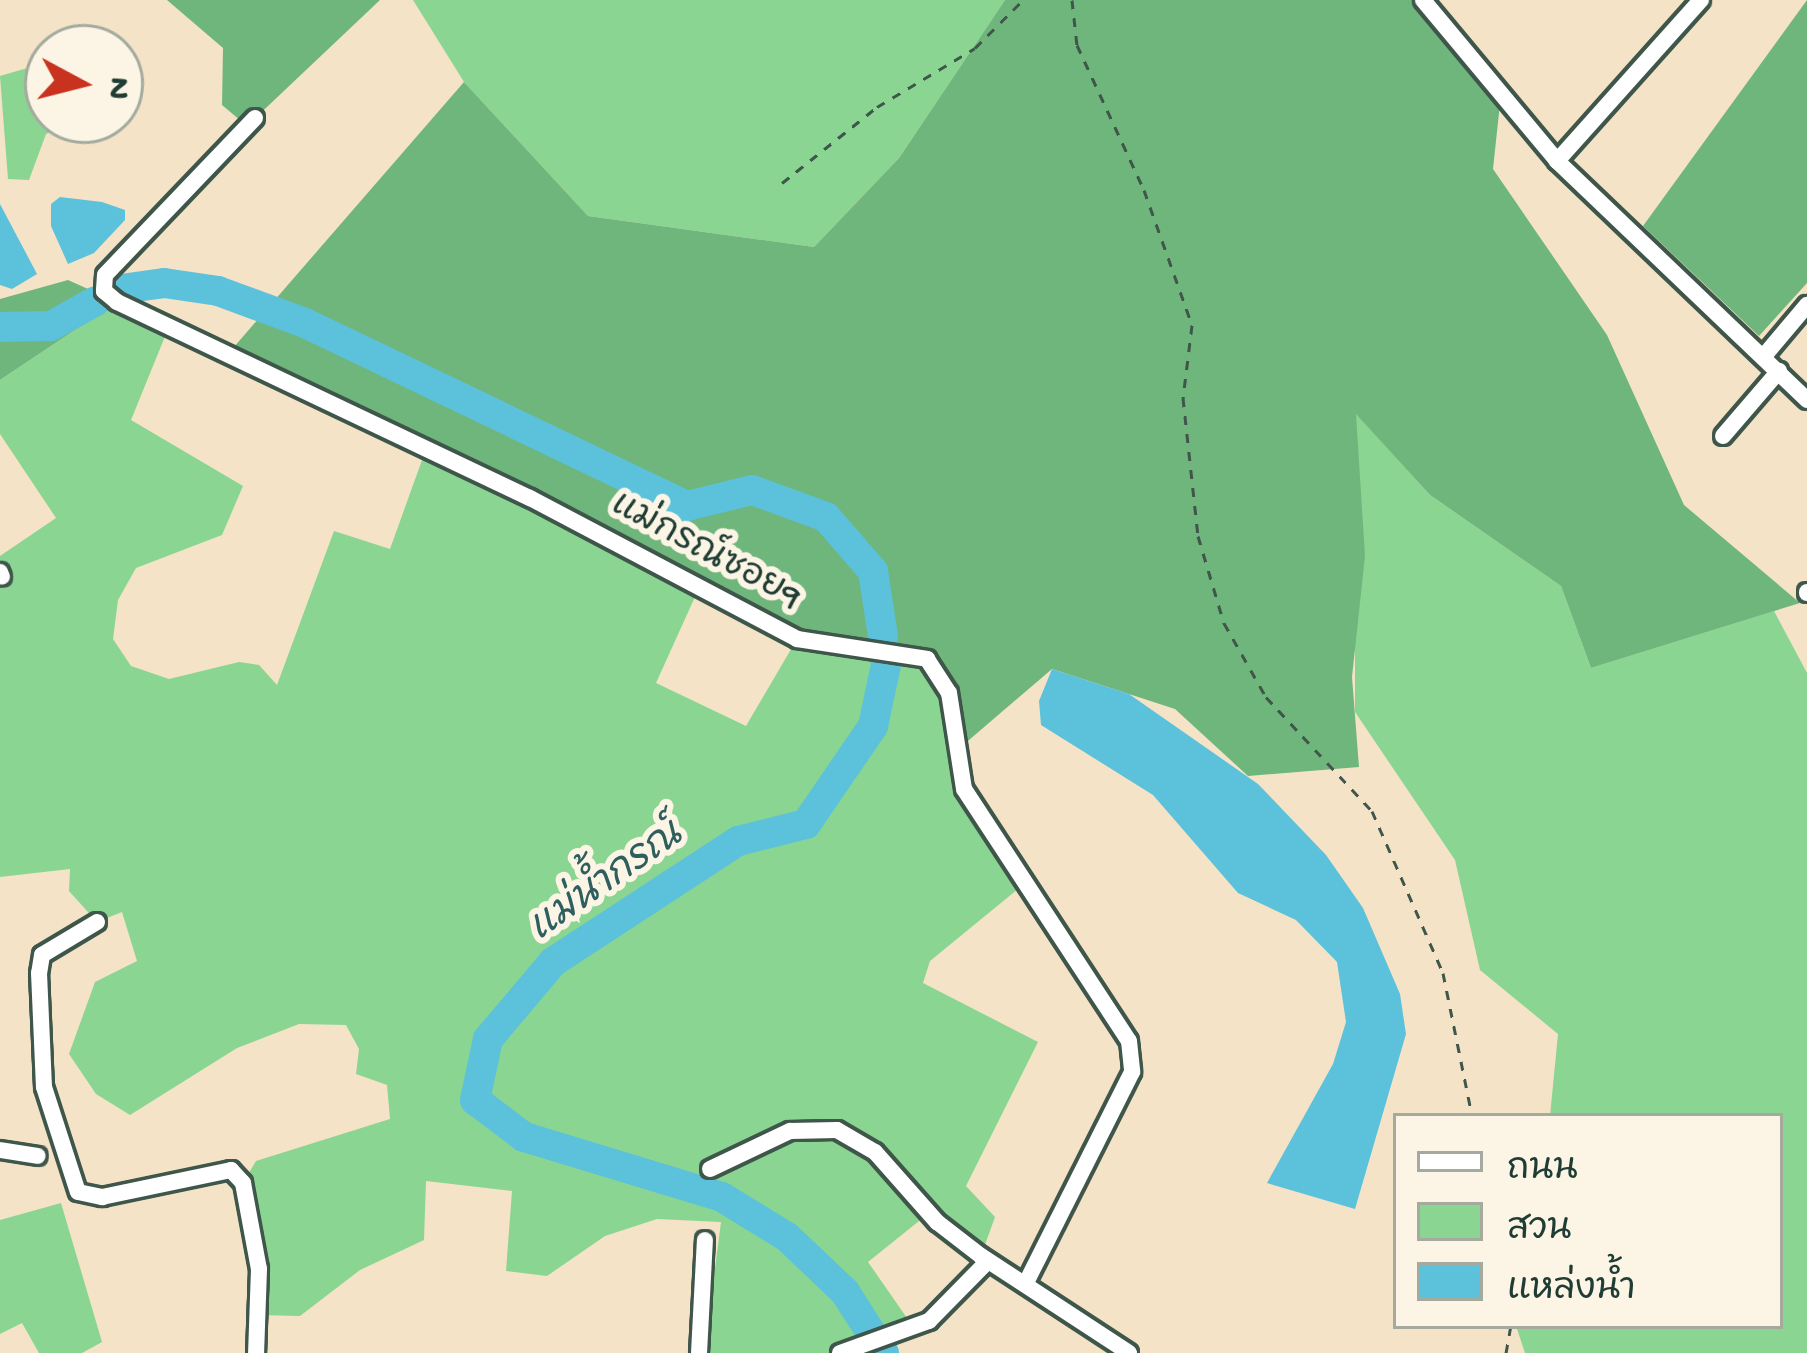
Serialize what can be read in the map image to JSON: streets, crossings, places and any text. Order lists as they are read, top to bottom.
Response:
{
  "streets": {
    "street": ["แม่กรณ์ซอย9"]
  },
  "water": ["แม่น้ำกรณ์"],
  "legend": ["ถนน", "สวน", "แหล่งน้ำ"],
  "north": "right"
}
